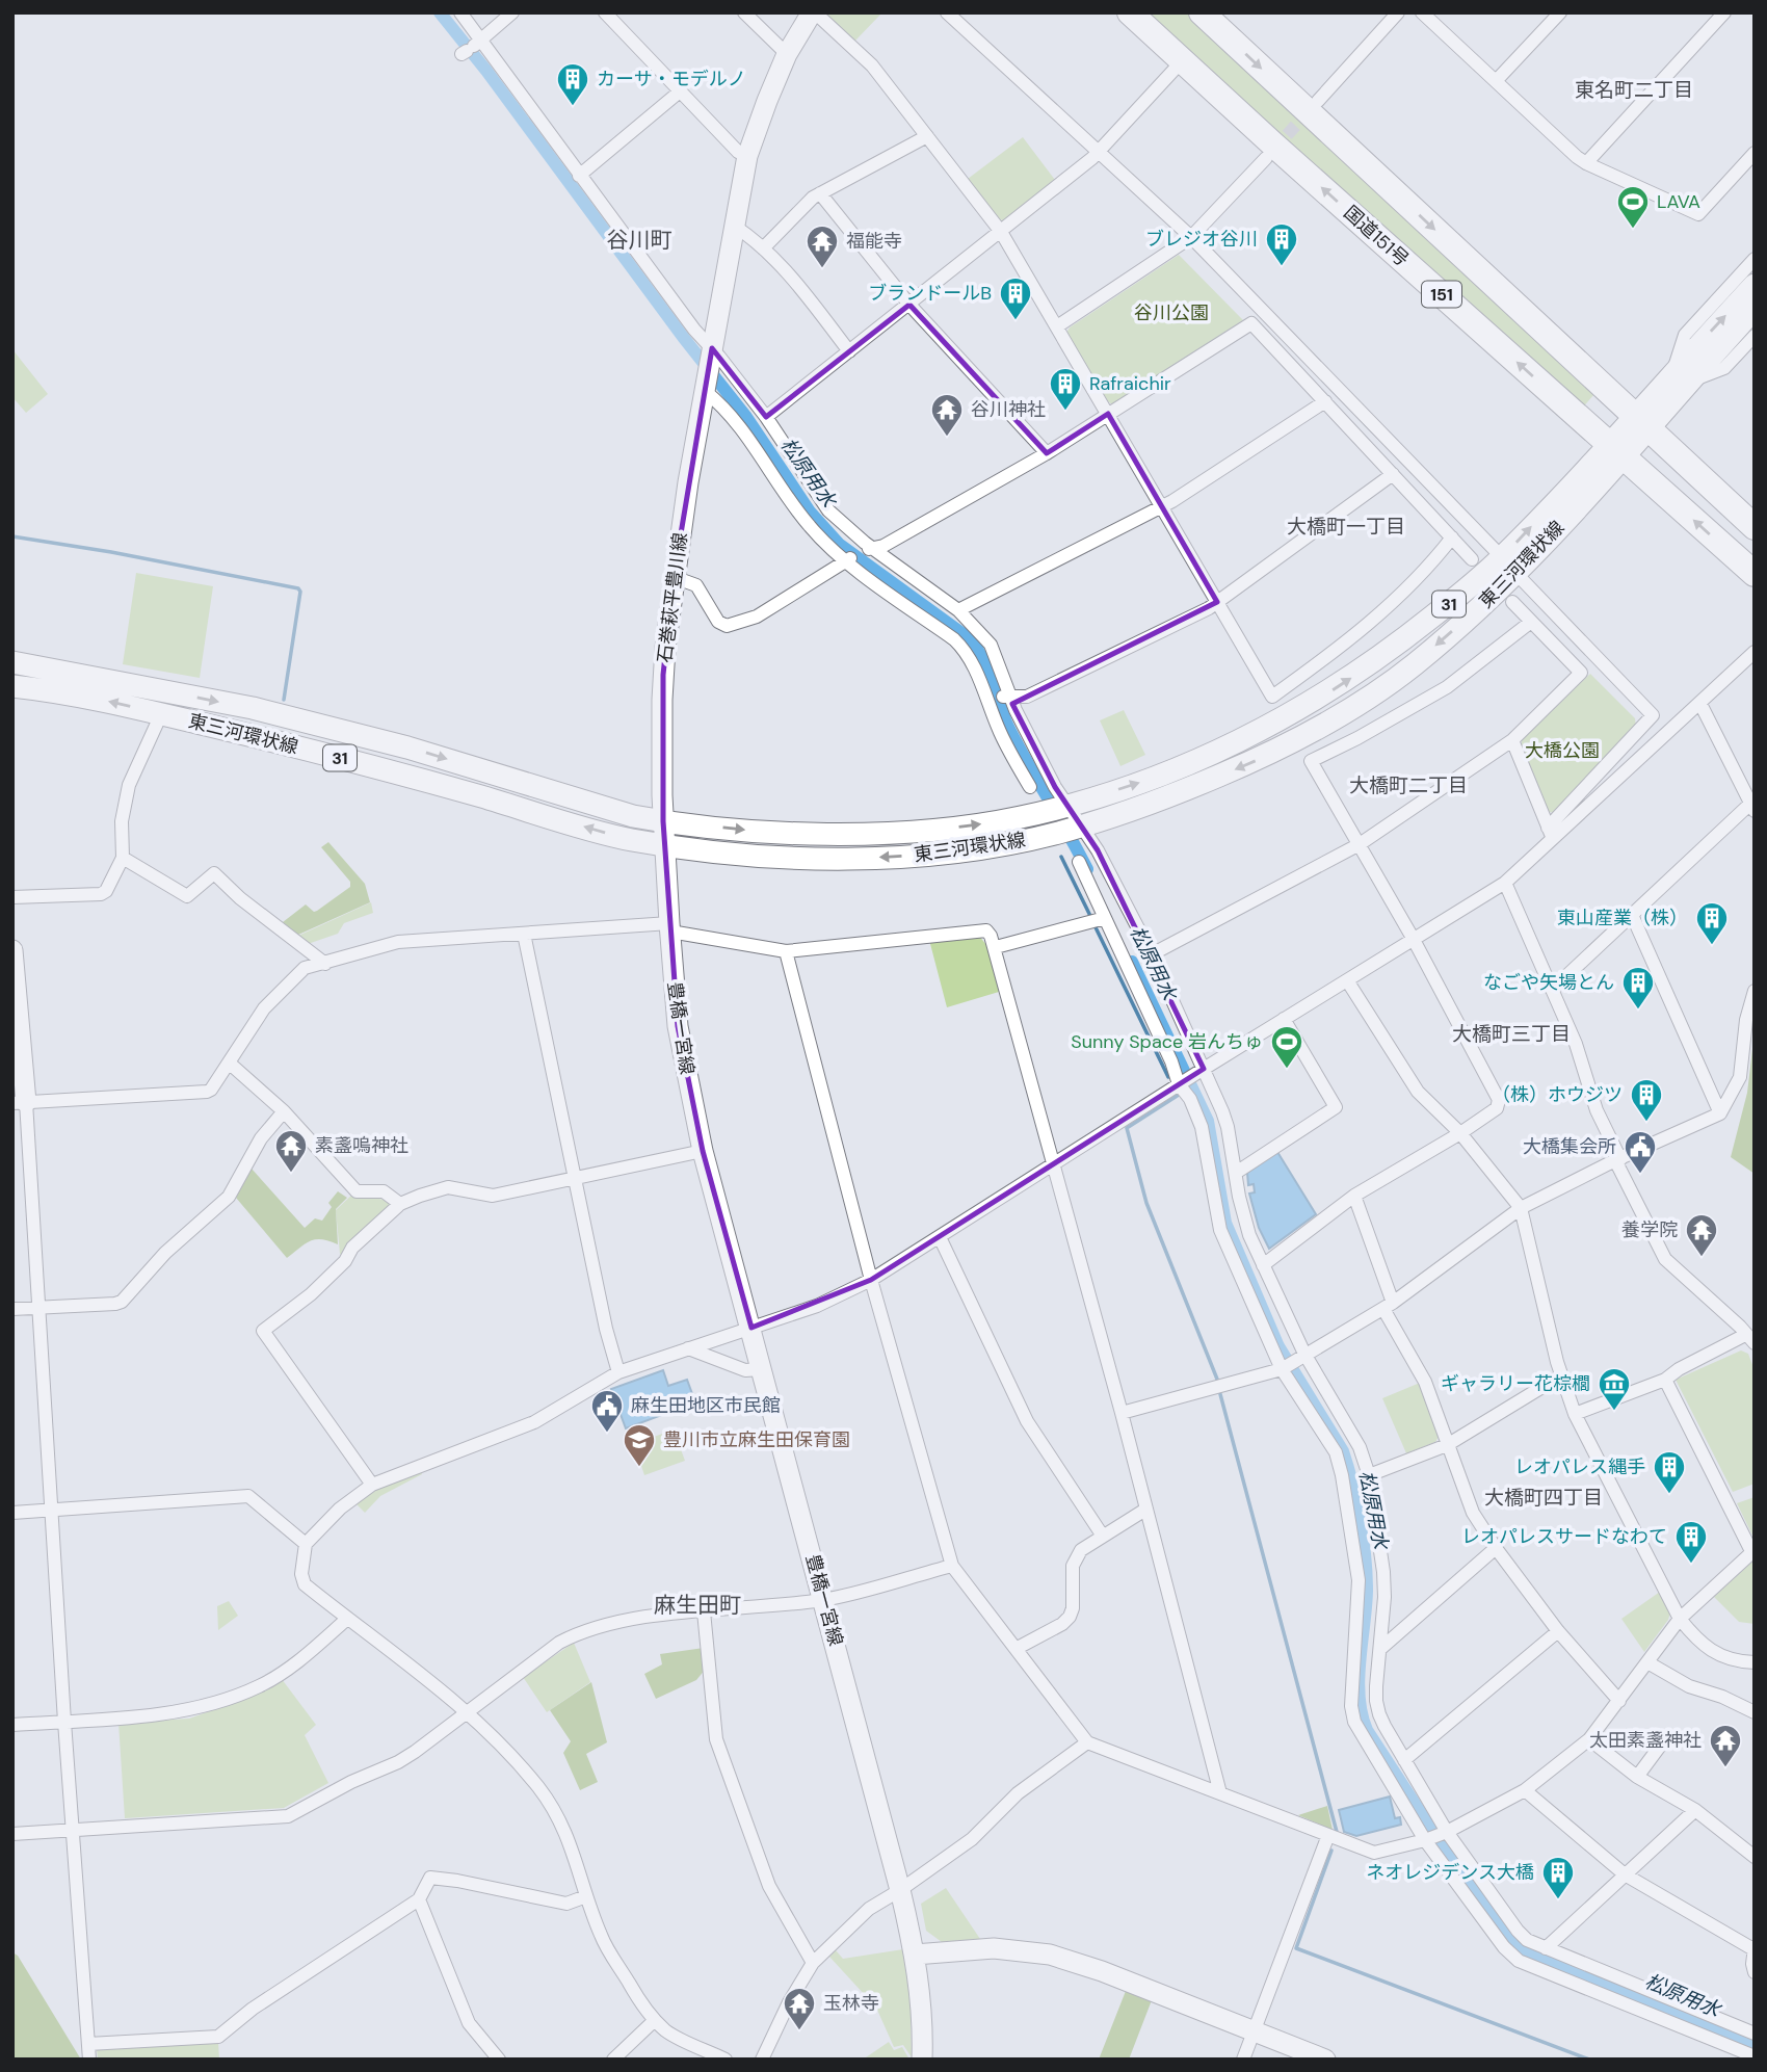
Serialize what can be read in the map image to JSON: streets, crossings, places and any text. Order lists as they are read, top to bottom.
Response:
{
  "streets": {
    "highway": ["国道151号", "151"],
    "main road": [
      "東三河環状線",
      "石巻萩平豊川線",
      "31",
      "豊橋一宮線"
    ]
  },
  "crossings": [
    ["国道151号", "東三河環状線"],
    ["151", "東三河環状線"],
    ["東三河環状線", "石巻萩平豊川線"],
    ["東三河環状線", "豊橋一宮線"],
    ["石巻萩平豊川線", "豊橋一宮線"]
  ],
  "districts": [
    "東名町二丁目",
    "谷川町",
    "大橋町一丁目",
    "大橋町二丁目",
    "大橋町三丁目",
    "大橋町四丁目",
    "麻生田町"
  ],
  "water": ["松原用水"],
  "parks": ["谷川公園", "大橋公園"],
  "places": {
    "building": [
      "カーサ・モデルノ",
      "ブレジオ谷川",
      "ブランドールB",
      "Rafraichir",
      "東山産業（株）",
      "なごや矢場とん",
      "（株）ホウジツ",
      "レオパレス縄手",
      "レオパレスサードなわて",
      "ネオレジデンス大橋"
    ],
    "sports": ["LAVA", "Sunny Space 岩んちゅ"],
    "temple": [
      "福能寺",
      "谷川神社",
      "素盞嗚神社",
      "養学院",
      "太田素盞神社",
      "玉林寺"
    ],
    "public building": ["大橋集会所", "麻生田地区市民館"],
    "museum": ["ギャラリー花棕櫚"],
    "school or university": ["豊川市立麻生田保育園"]
  }
}
